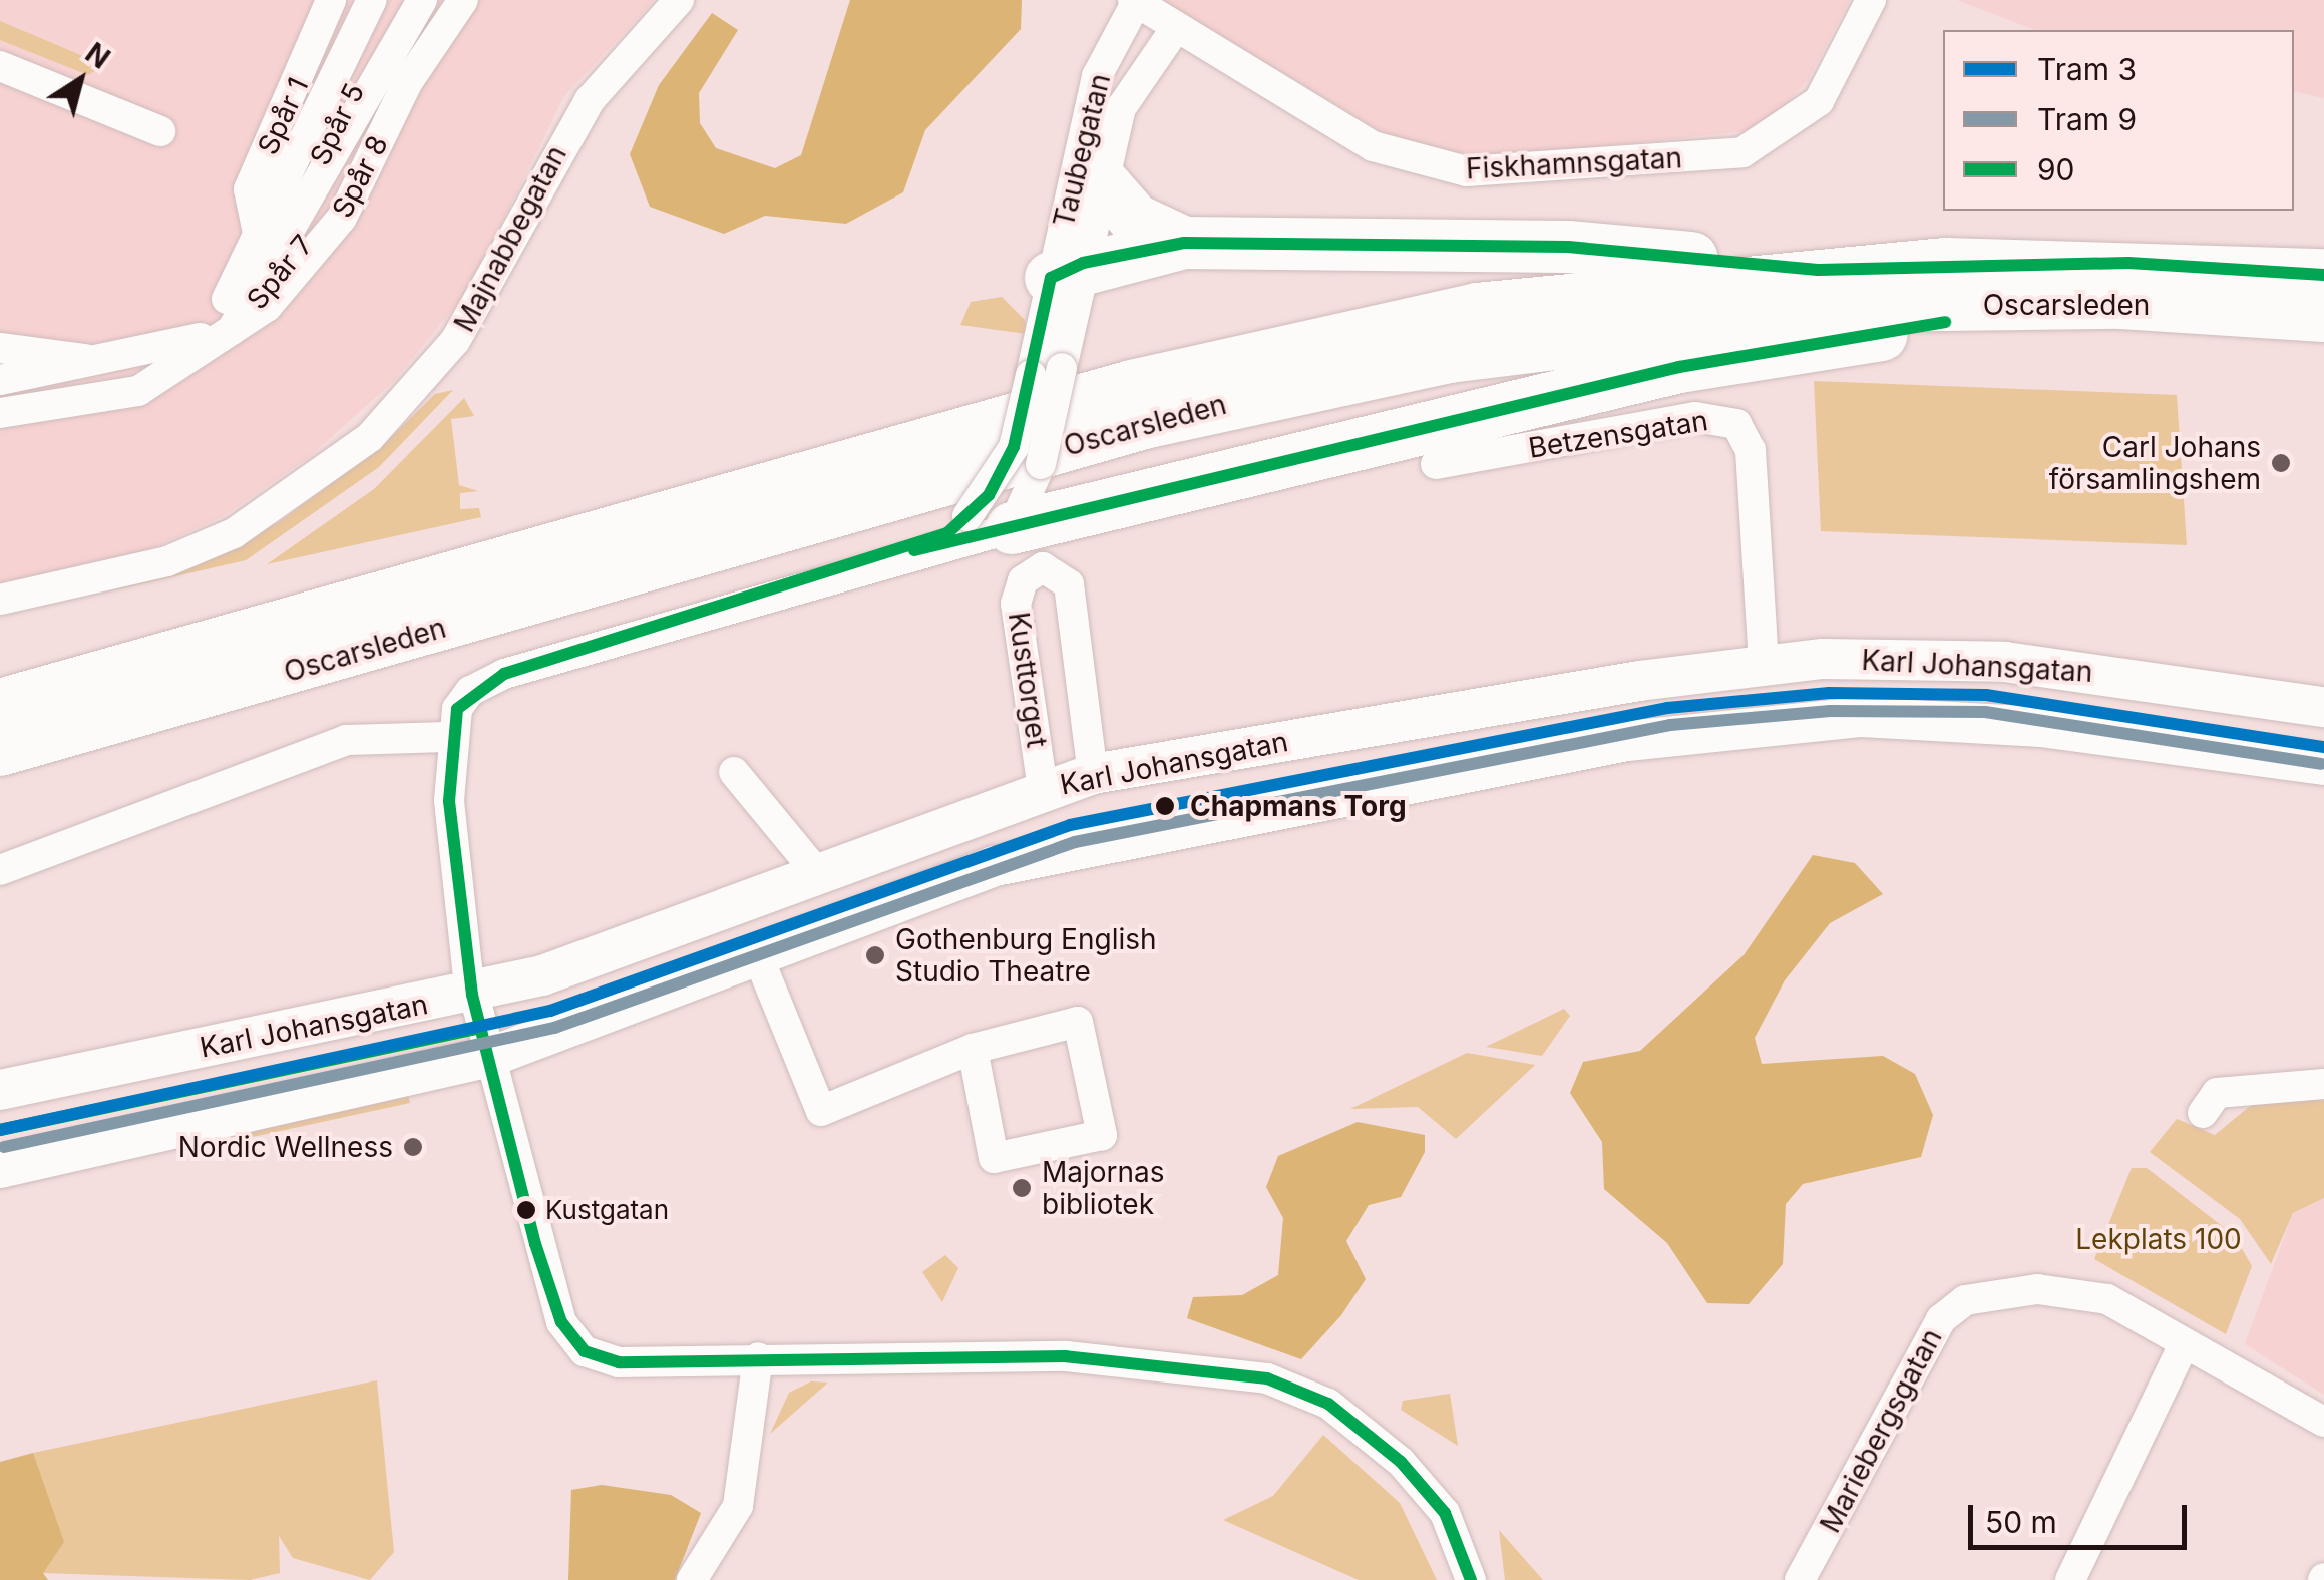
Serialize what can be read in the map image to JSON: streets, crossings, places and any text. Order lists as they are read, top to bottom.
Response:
{
  "streets": {
    "highway": ["Oscarsleden"],
    "street": [
      "Spår 1",
      "Spår 5",
      "Taubegatan",
      "Fiskhamnsgatan",
      "Spår 8",
      "Majnabbegatan",
      "Spår 7",
      "Betzensgatan",
      "Karl Johansgatan",
      "Kusttorget",
      "Mariebergsgatan"
    ]
  },
  "crossings": [
    ["Spår 1", "Spår 5"],
    ["Taubegatan", "Fiskhamnsgatan"],
    ["Spår 8", "Spår 7"],
    ["Betzensgatan", "Karl Johansgatan"],
    ["Karl Johansgatan", "Kusttorget"]
  ],
  "parks": ["Lekplats 100"],
  "places": [
    "Carl Johans församlingshem",
    "Chapmans Torg",
    "Gothenburg English Studio Theatre",
    "Nordic Wellness",
    "Majornas bibliotek",
    "Kustgatan"
  ],
  "lines": ["transit line 90", "tram line 3", "tram line 9"],
  "legend": ["Tram 3", "Tram 9", "90"],
  "scale_bar": "50 m",
  "north": "top right"
}
